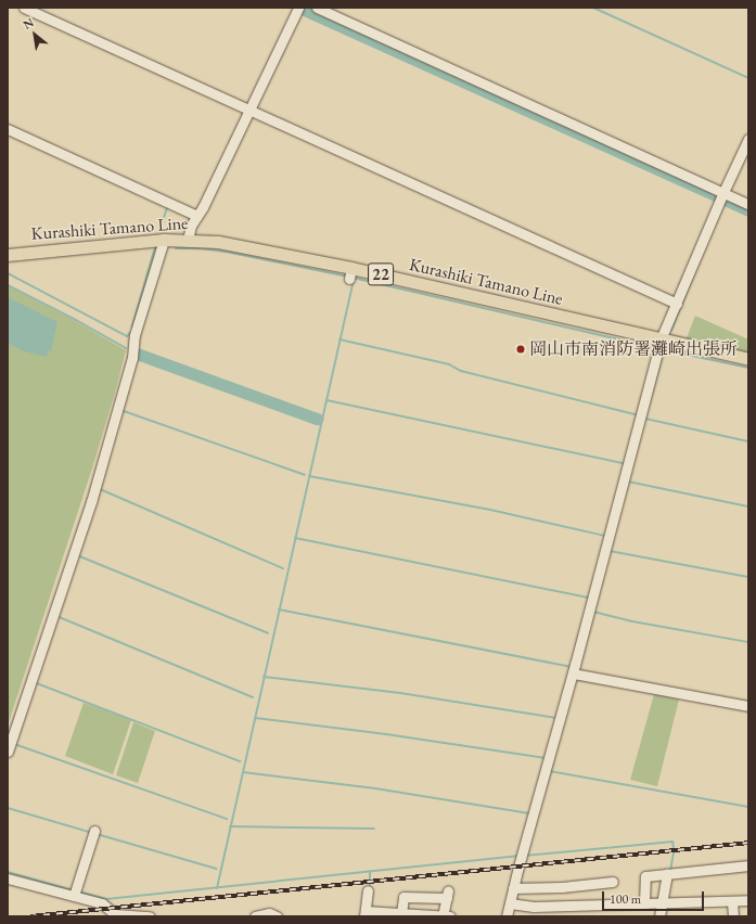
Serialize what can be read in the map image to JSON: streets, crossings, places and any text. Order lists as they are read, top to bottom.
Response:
{
  "streets": {
    "main road": ["Kurashiki Tamano Line", "22"]
  },
  "places": ["岡山市南消防署灘崎出張所"],
  "scale_bar": "100 m",
  "north": "top left"
}
